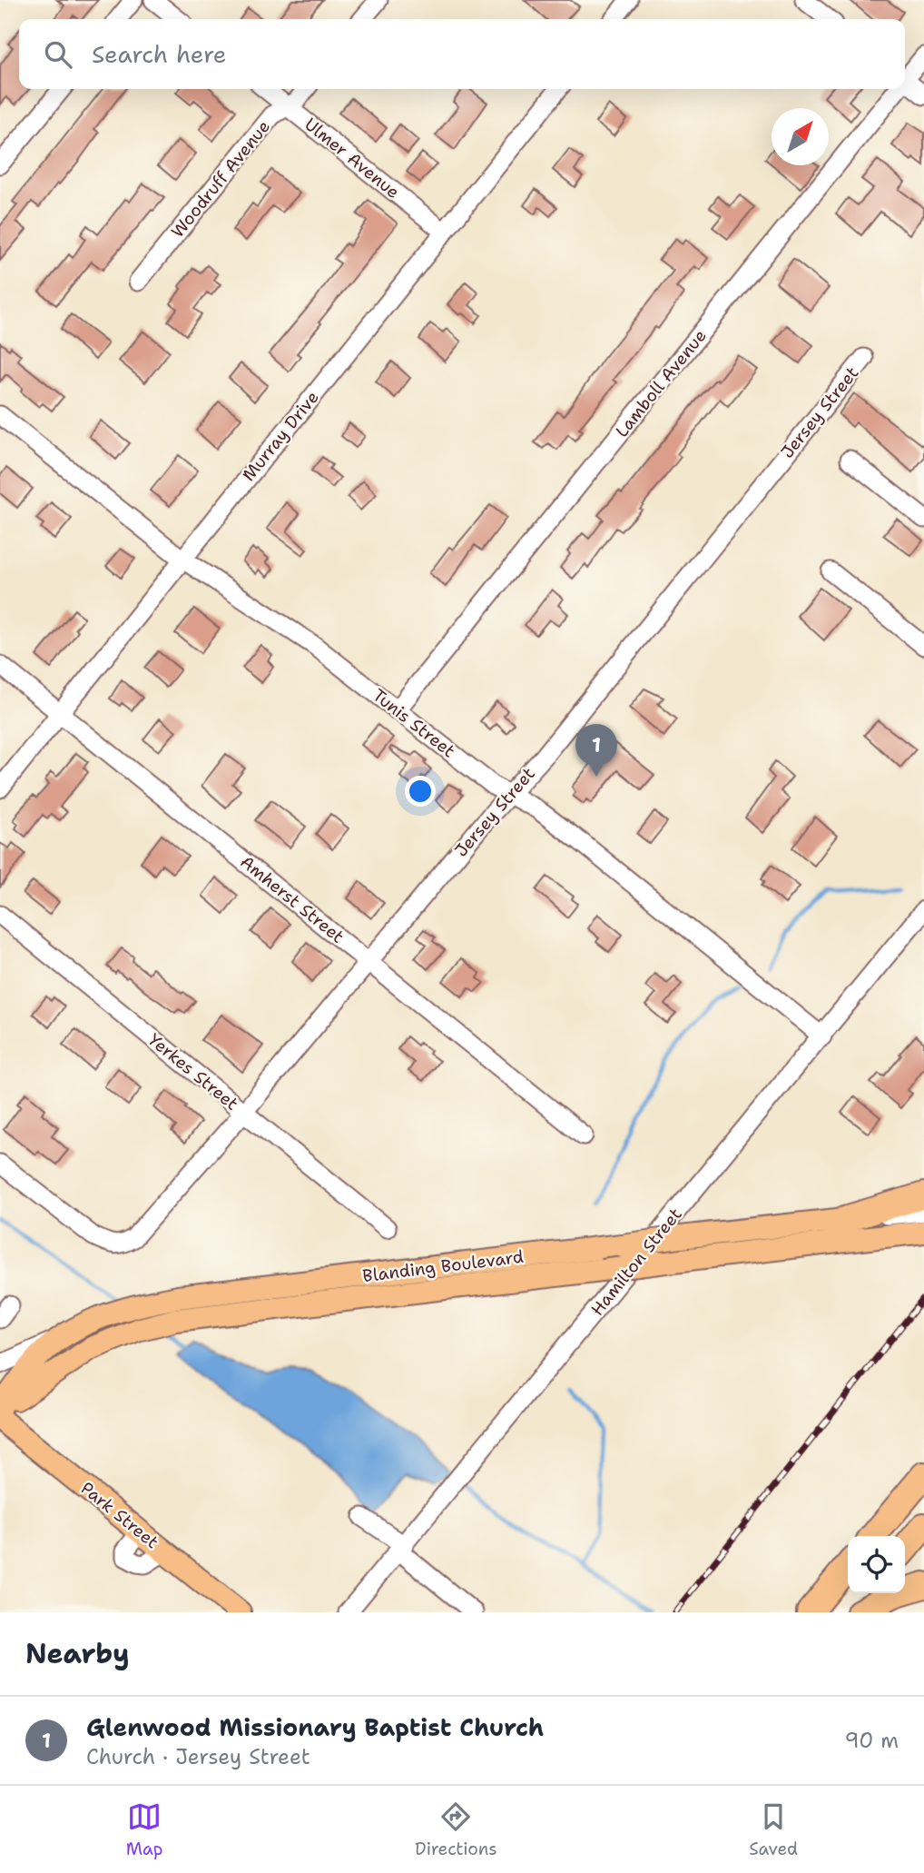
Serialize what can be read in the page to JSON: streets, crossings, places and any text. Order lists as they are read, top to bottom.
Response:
{
  "streets": {
    "main road": ["Blanding Boulevard", "Park Street"],
    "street": [
      "Ulmer Avenue",
      "Woodruff Avenue",
      "Lamboll Avenue",
      "Jersey Street",
      "Murray Drive",
      "Tunis Street",
      "Amherst Street",
      "Yerkes Street",
      "Hamilton Street"
    ]
  },
  "crossings": [
    ["Ulmer Avenue", "Woodruff Avenue"],
    ["Ulmer Avenue", "Murray Drive"],
    ["Lamboll Avenue", "Tunis Street"],
    ["Jersey Street", "Tunis Street"],
    ["Jersey Street", "Amherst Street"],
    ["Jersey Street", "Yerkes Street"],
    ["Murray Drive", "Tunis Street"],
    ["Murray Drive", "Amherst Street"],
    ["Tunis Street", "Hamilton Street"]
  ],
  "north": "top right",
  "page": {
    "search": "Search here",
    "pins": "1",
    "heading": "Nearby",
    "list": [
      {
        "mark": "1",
        "name": "Glenwood Missionary Baptist Church",
        "note": "Church · Jersey Street",
        "value": "90 m"
      }
    ],
    "nav": ["Map", "Directions", "Saved"]
  }
}
